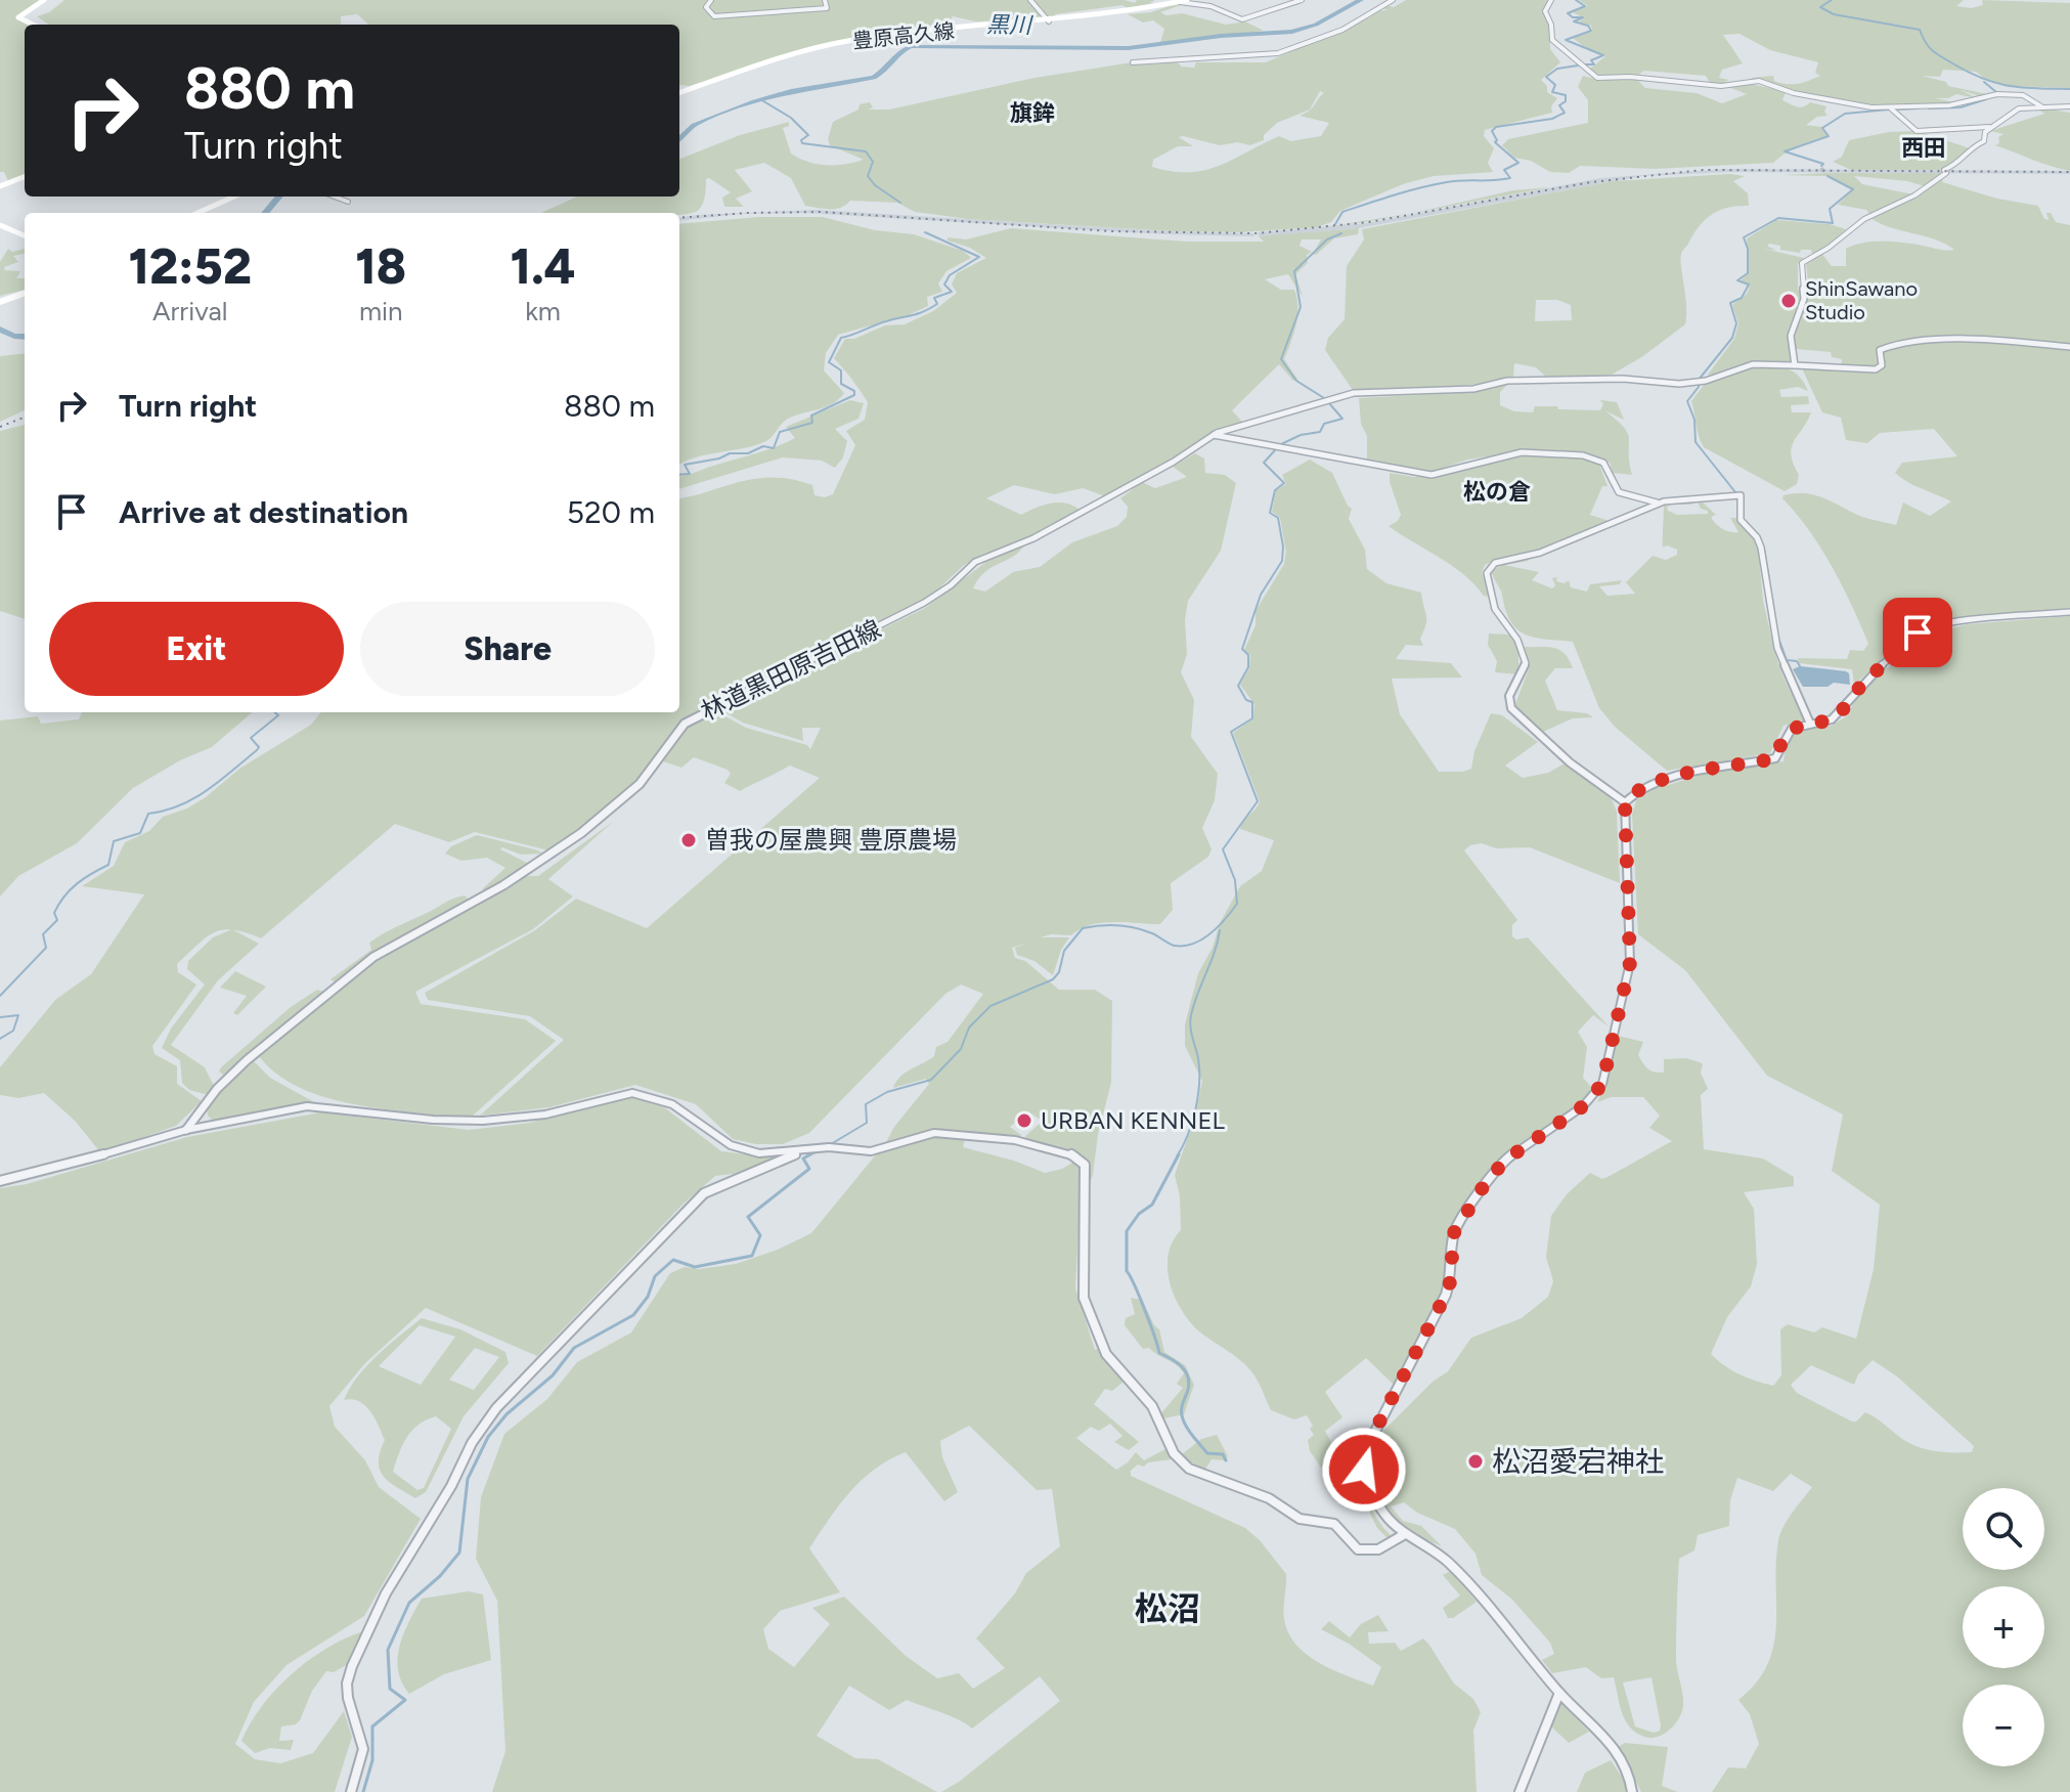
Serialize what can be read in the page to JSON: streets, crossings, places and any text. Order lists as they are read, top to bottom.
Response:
{
  "streets": {
    "main road": ["豊原高久線"],
    "street": ["林道黒田原吉田線"]
  },
  "districts": [
    "旗鉾",
    "西田",
    "松の倉",
    "松沼"
  ],
  "water": ["黒川"],
  "places": [
    "ShinSawano Studio",
    "曽我の屋農興 豊原農場",
    "URBAN KENNEL",
    "松沼愛宕神社"
  ],
  "page": {
    "turn": ["880 m", "Turn right"],
    "eta": [
      "12:52",
      "Arrival",
      "18",
      "min",
      "1.4",
      "km"
    ],
    "list": [
      {
        "name": "Turn right",
        "value": "880 m"
      },
      {
        "name": "Arrive at destination",
        "value": "520 m"
      }
    ],
    "buttons": ["Exit", "Share"],
    "map_buttons": ["+", "−"]
  }
}
